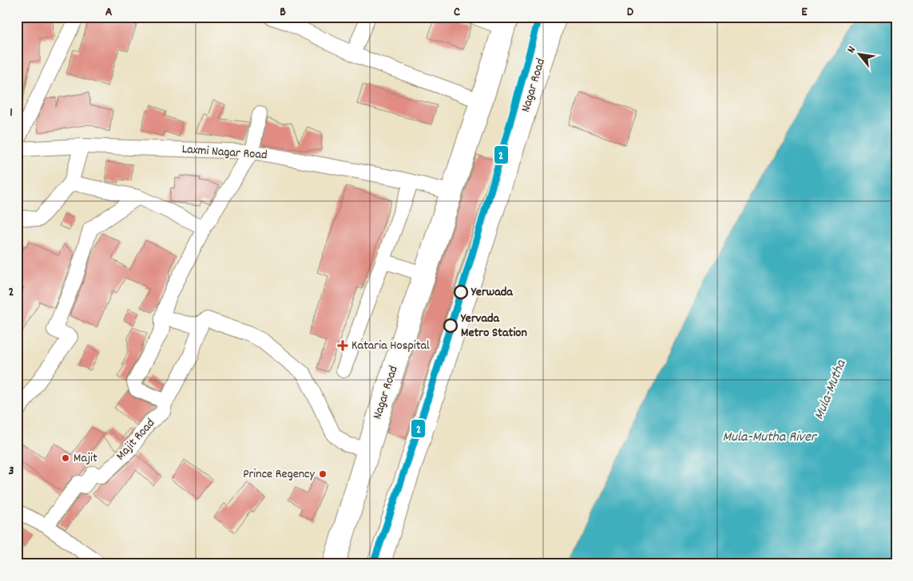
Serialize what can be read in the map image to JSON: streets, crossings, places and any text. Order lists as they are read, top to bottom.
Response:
{
  "streets": {
    "highway": ["Nagar Road"],
    "street": ["Laxmi Nagar Road", "Majit Road"]
  },
  "crossings": [
    ["Nagar Road", "Laxmi Nagar Road"]
  ],
  "water": ["Mula-Mutha", "Mula-Mutha River"],
  "places": {
    "other": [
      "Yerwada",
      "Yervada Metro Station",
      "Majit",
      "Prince Regency"
    ],
    "health": ["Kataria Hospital"]
  },
  "lines": ["transit line 2"],
  "north": "top left",
  "grid": {
    "columns": [
      "A",
      "B",
      "C",
      "D",
      "E"
    ],
    "rows": ["1", "2", "3"]
  }
}
